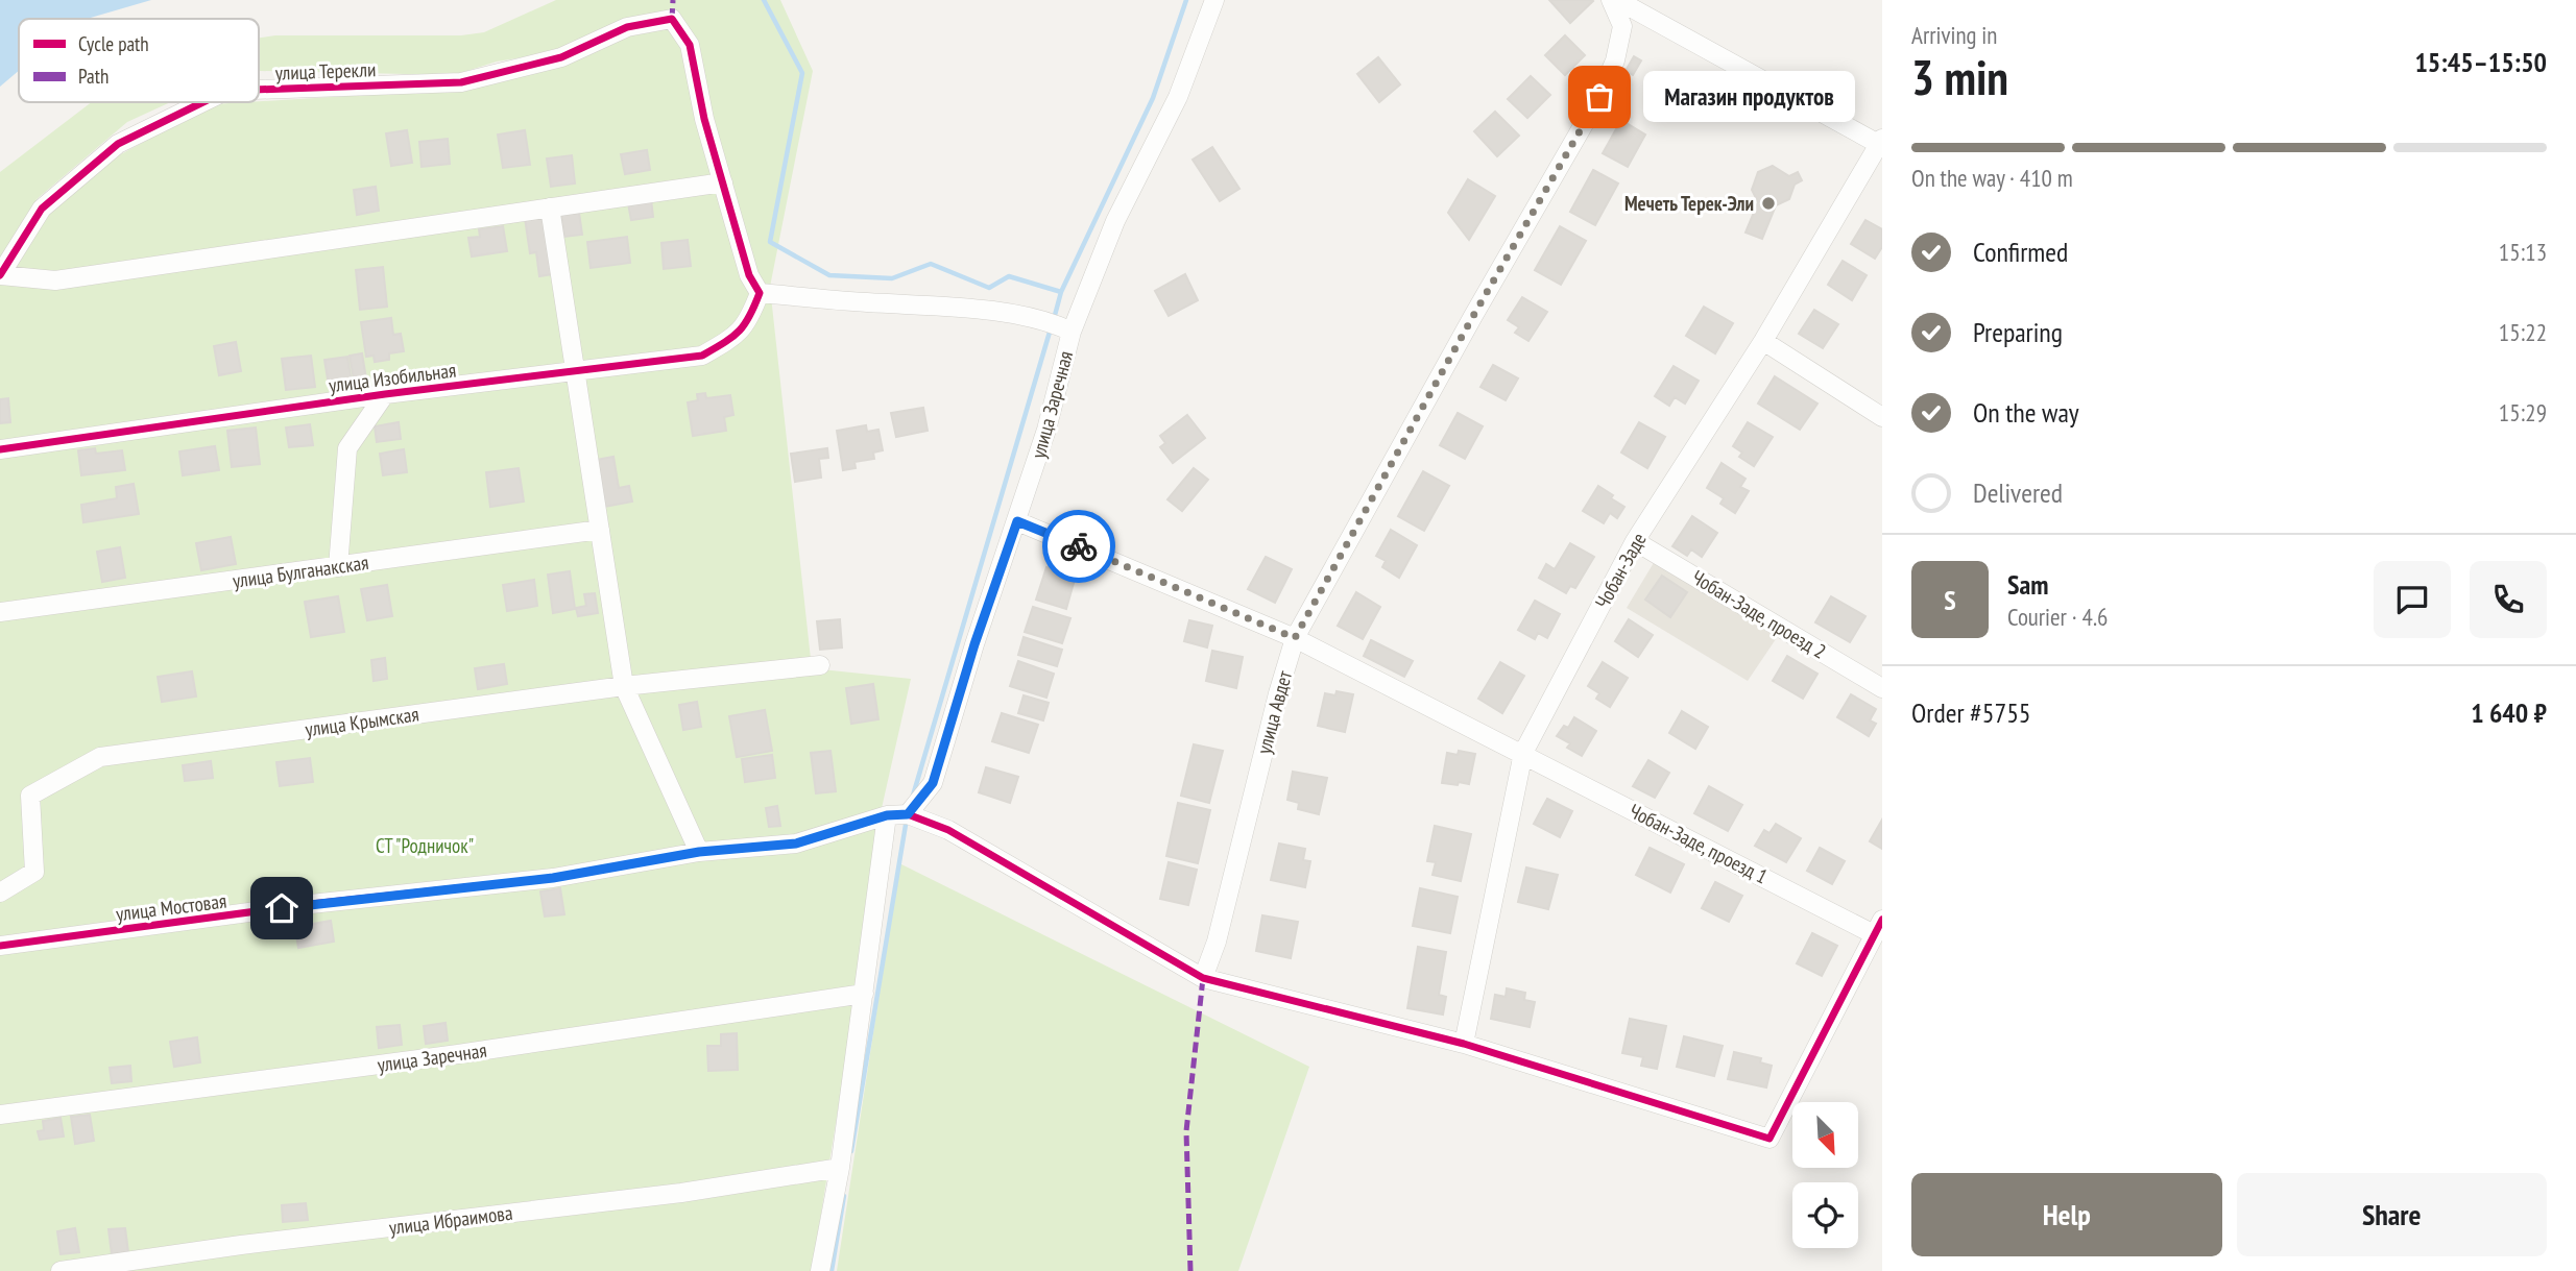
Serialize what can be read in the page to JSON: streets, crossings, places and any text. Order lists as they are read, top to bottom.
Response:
{
  "streets": {
    "street": [
      "улица Терекли",
      "улица Изобильная",
      "улица Заречная",
      "Чобан-Заде",
      "улица Булганакская",
      "Чобан-Заде, проезд 2",
      "улица Авдет",
      "улица Крымская",
      "Чобан-Заде, проезд 1",
      "улица Мостовая",
      "улица Ибраимова"
    ]
  },
  "crossings": [
    ["улица Заречная", "Чобан-Заде, проезд 1"],
    ["улица Заречная", "улица Мостовая"],
    ["Чобан-Заде", "Чобан-Заде, проезд 2"],
    ["Чобан-Заде", "Чобан-Заде, проезд 1"],
    ["улица Авдет", "Чобан-Заде, проезд 1"]
  ],
  "parks": ["СТ \"Родничок\""],
  "places": ["Магазин продуктов", "Мечеть Терек-Эли"],
  "legend": ["Cycle path", "Path"],
  "north": "bottom right",
  "page": {
    "heading": ["3 min", "Arriving in", "15:45–15:50"],
    "panel": [
      "Sam",
      "Courier · 4.6",
      "Order #5755",
      "1 640 ₽"
    ],
    "bubble": "Магазин продуктов",
    "bar": "On the way · 410 m",
    "list": [
      ["Confirmed", "15:13"],
      ["Preparing", "15:22"],
      ["On the way", "15:29"],
      "Delivered"
    ],
    "round": "S",
    "buttons": ["Help", "Share"]
  }
}
